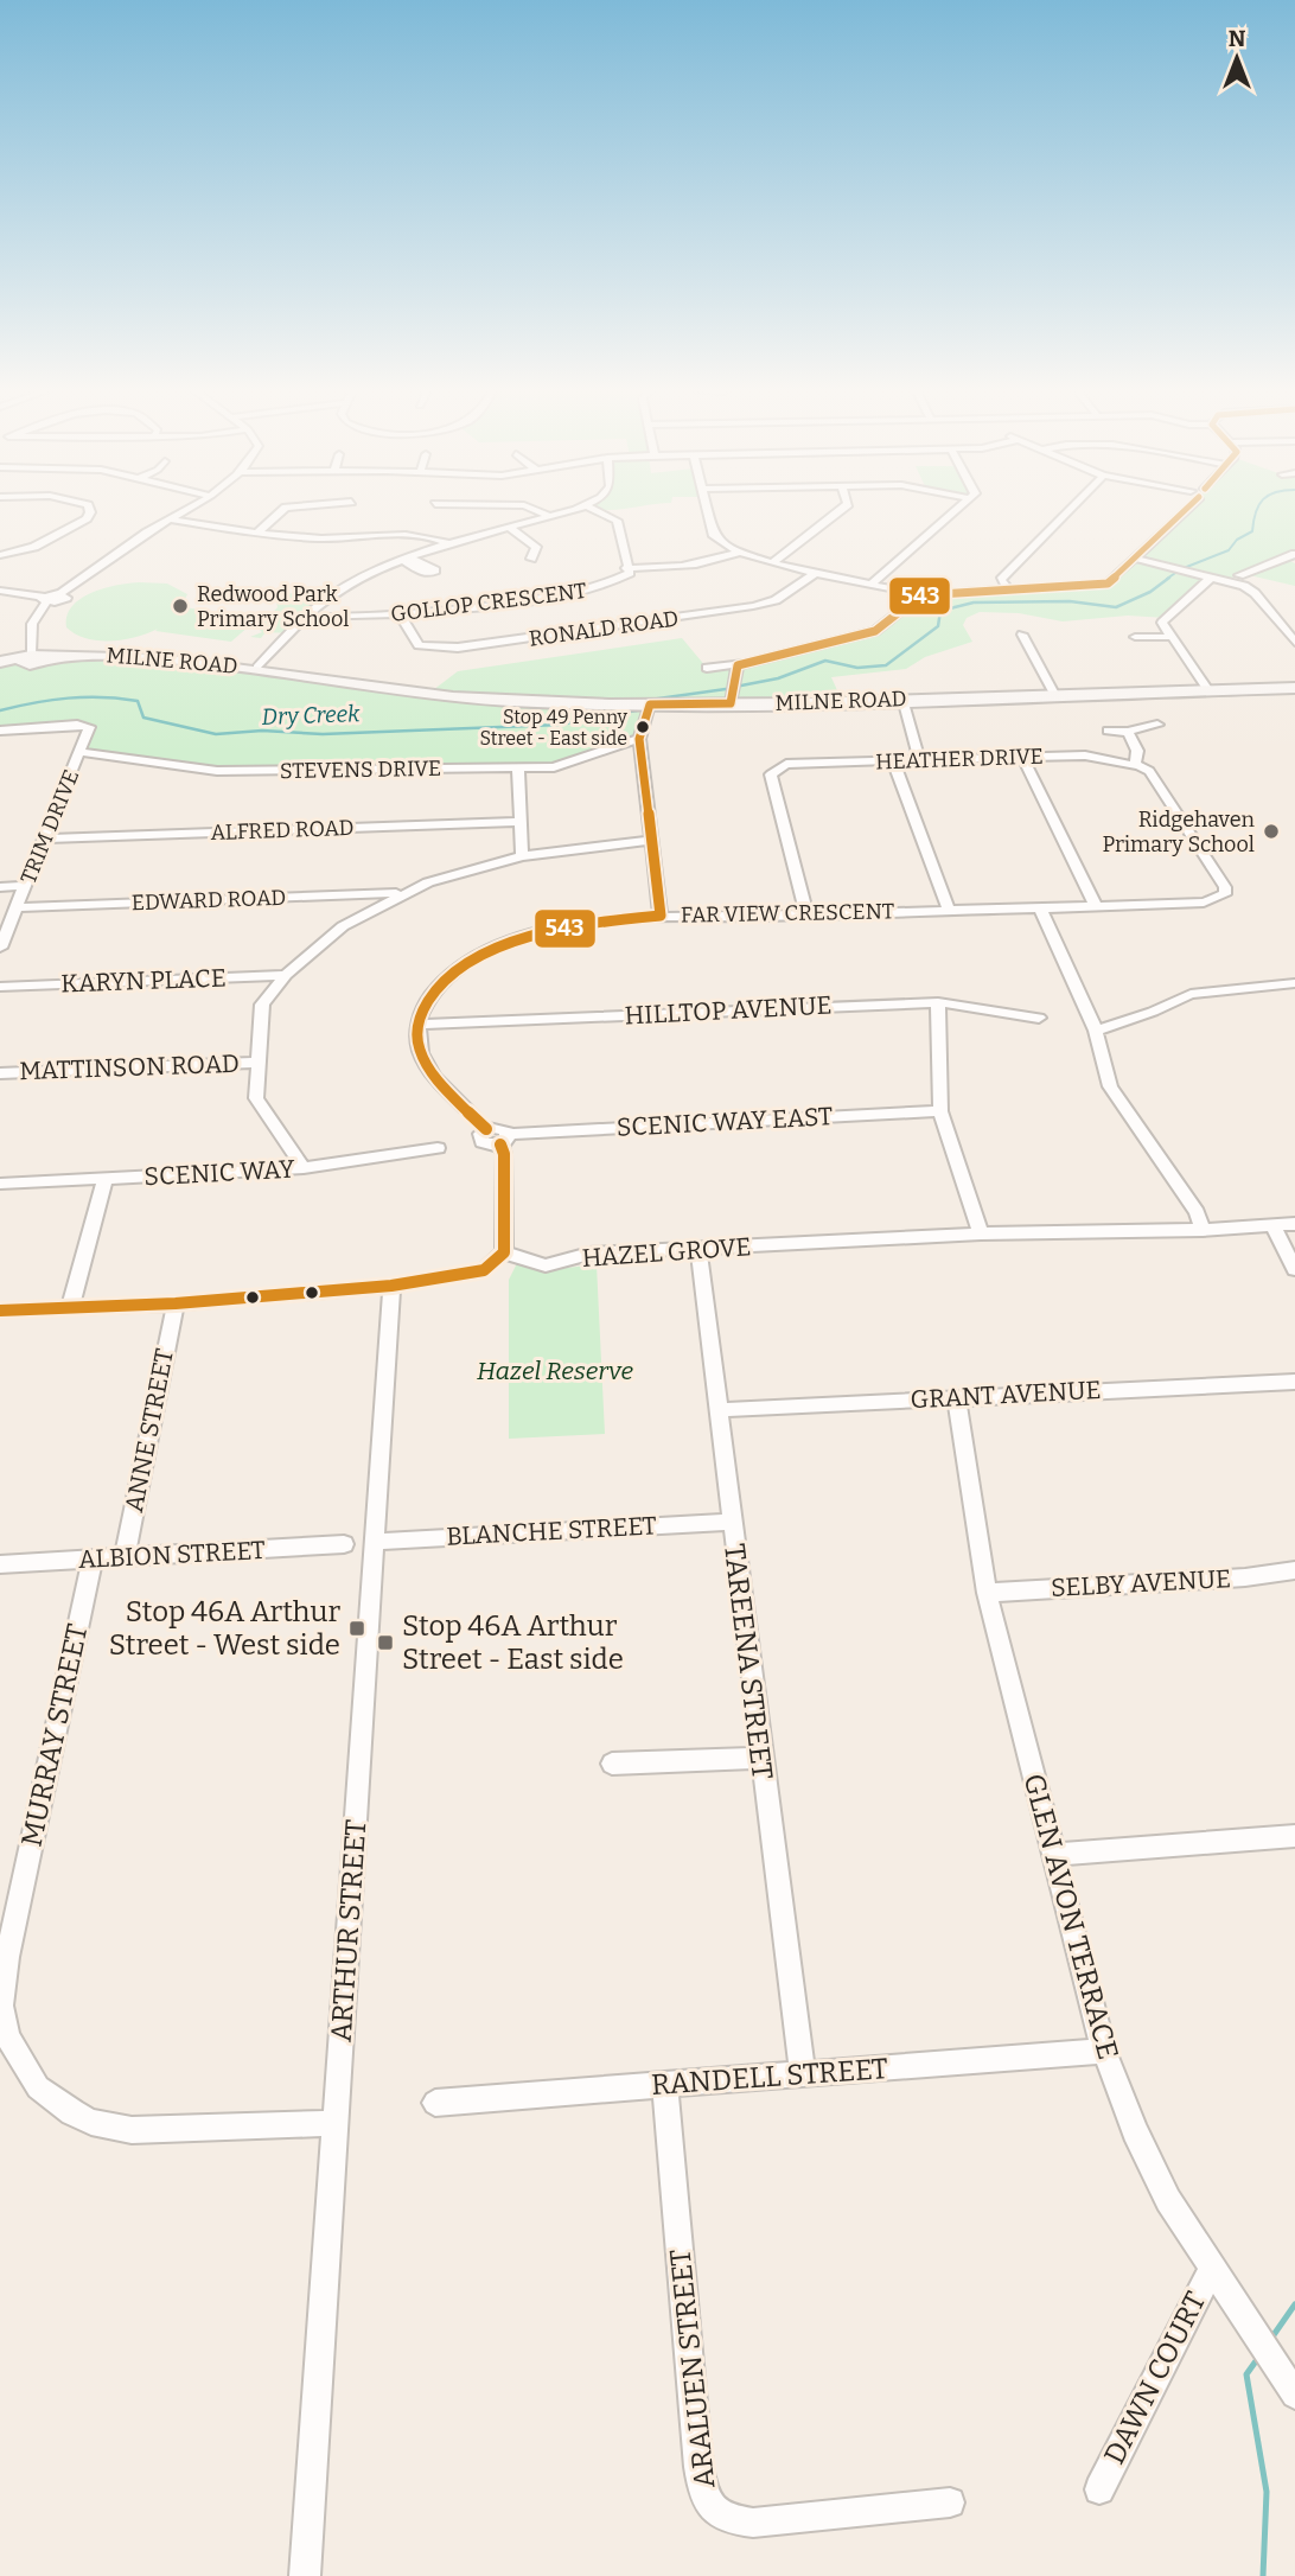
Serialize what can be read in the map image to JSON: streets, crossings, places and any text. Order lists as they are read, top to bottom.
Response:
{
  "streets": {
    "main road": ["MILNE ROAD"],
    "street": [
      "GOLLOP CRESCENT",
      "RONALD ROAD",
      "HEATHER DRIVE",
      "STEVENS DRIVE",
      "TRIM DRIVE",
      "ALFRED ROAD",
      "EDWARD ROAD",
      "FAR VIEW CRESCENT",
      "KARYN PLACE",
      "HILLTOP AVENUE",
      "MATTINSON ROAD",
      "SCENIC WAY EAST",
      "SCENIC WAY",
      "HAZEL GROVE",
      "GRANT AVENUE",
      "ANNE STREET",
      "BLANCHE STREET",
      "ALBION STREET",
      "SELBY AVENUE",
      "TAREENA STREET",
      "MURRAY STREET",
      "GLEN AVON TERRACE",
      "ARTHUR STREET",
      "RANDELL STREET",
      "ARALUEN STREET",
      "DAWN COURT"
    ]
  },
  "crossings": [
    ["GOLLOP CRESCENT", "RONALD ROAD"],
    ["HEATHER DRIVE", "FAR VIEW CRESCENT"],
    ["STEVENS DRIVE", "TRIM DRIVE"],
    ["TRIM DRIVE", "ALFRED ROAD"],
    ["TRIM DRIVE", "EDWARD ROAD"],
    ["FAR VIEW CRESCENT", "HILLTOP AVENUE"],
    ["HAZEL GROVE", "TAREENA STREET"],
    ["GRANT AVENUE", "TAREENA STREET"],
    ["GRANT AVENUE", "GLEN AVON TERRACE"],
    ["ANNE STREET", "ALBION STREET"],
    ["BLANCHE STREET", "TAREENA STREET"],
    ["BLANCHE STREET", "ARTHUR STREET"],
    ["ALBION STREET", "MURRAY STREET"],
    ["SELBY AVENUE", "GLEN AVON TERRACE"],
    ["TAREENA STREET", "RANDELL STREET"],
    ["MURRAY STREET", "ARTHUR STREET"],
    ["GLEN AVON TERRACE", "RANDELL STREET"],
    ["GLEN AVON TERRACE", "DAWN COURT"],
    ["RANDELL STREET", "ARALUEN STREET"]
  ],
  "water": ["Dry Creek"],
  "parks": ["Hazel Reserve"],
  "places": {
    "other": ["Redwood Park Primary School", "Stop 49 Penny Street - East side", "Ridgehaven Primary School"],
    "transit": ["Stop 46A Arthur Street - West side", "Stop 46A Arthur Street - East side"]
  },
  "lines": ["transit line 543"],
  "north": "top"
}
